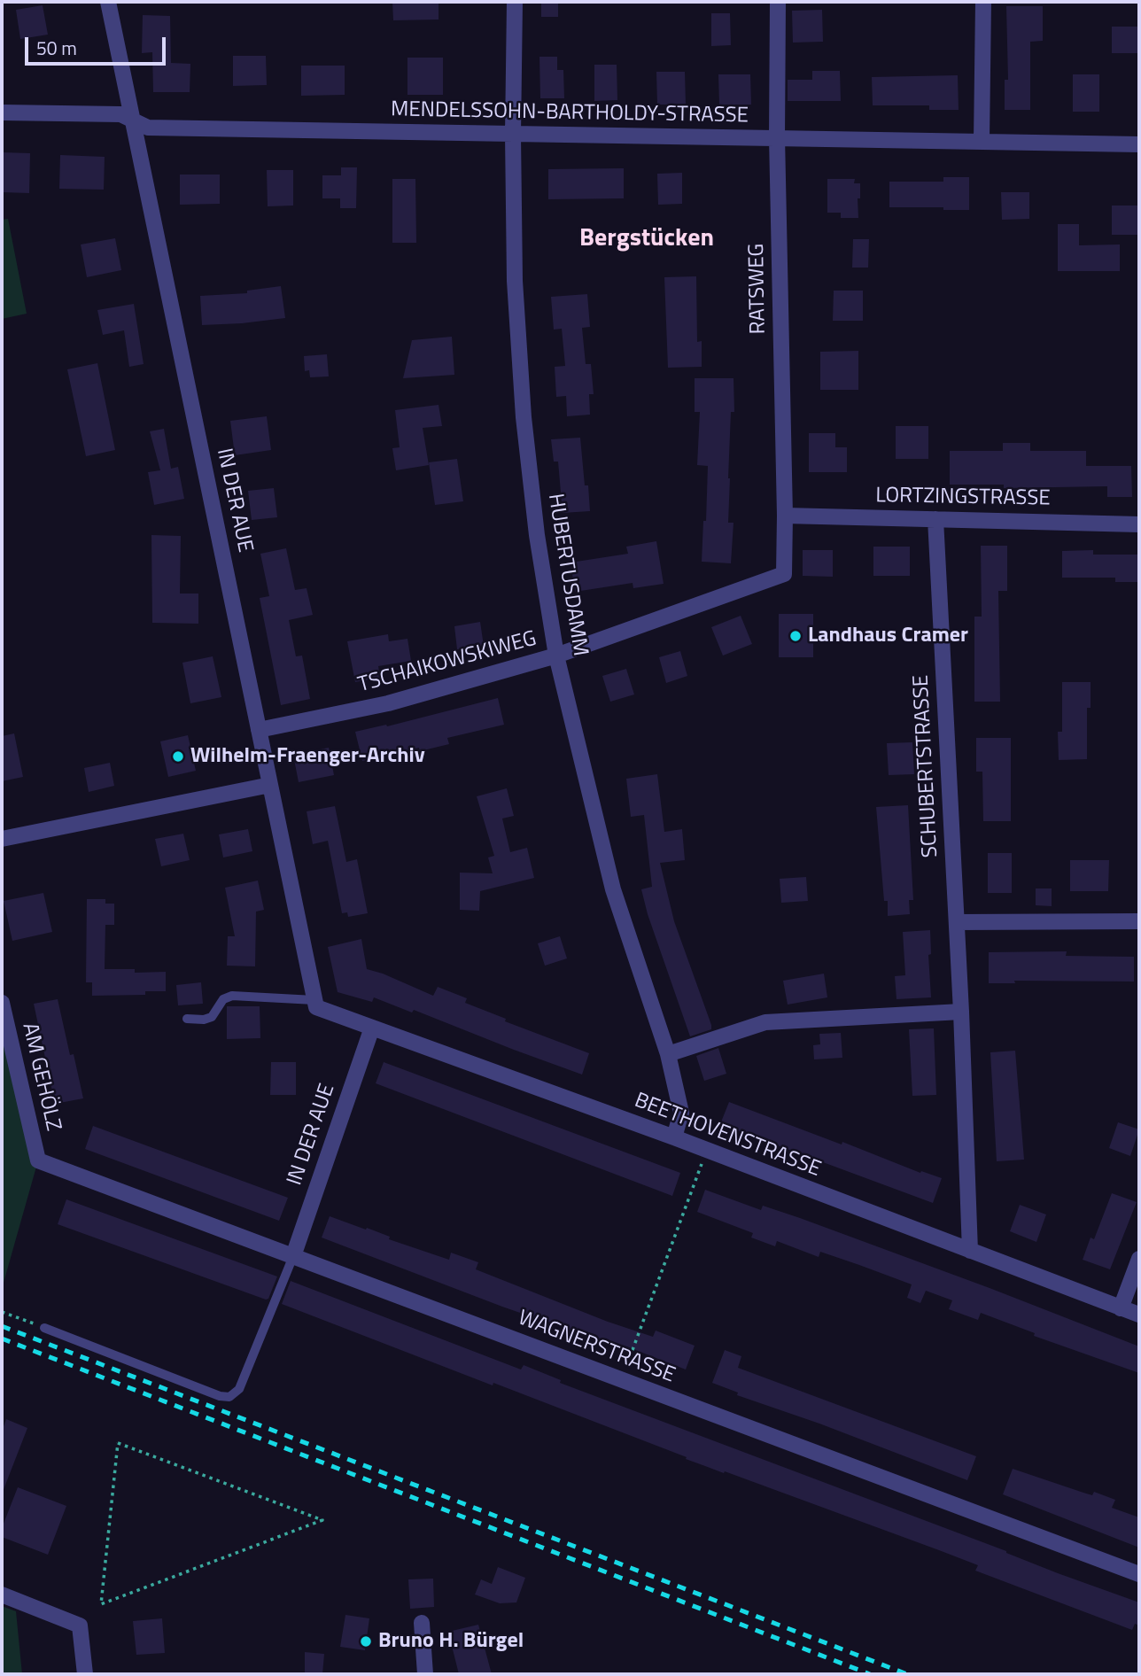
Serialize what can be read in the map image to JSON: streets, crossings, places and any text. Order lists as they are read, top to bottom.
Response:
{
  "streets": {
    "street": [
      "MENDELSSOHN-BARTHOLDY-STRASSE",
      "RATSWEG",
      "LORTZINGSTRASSE",
      "IN DER AUE",
      "HUBERTUSDAMM",
      "TSCHAIKOWSKIWEG",
      "SCHUBERTSTRASSE",
      "AM GEHÖLZ",
      "BEETHOVENSTRASSE",
      "WAGNERSTRASSE"
    ]
  },
  "crossings": [
    ["MENDELSSOHN-BARTHOLDY-STRASSE", "RATSWEG"],
    ["MENDELSSOHN-BARTHOLDY-STRASSE", "IN DER AUE"],
    ["MENDELSSOHN-BARTHOLDY-STRASSE", "HUBERTUSDAMM"],
    ["RATSWEG", "LORTZINGSTRASSE"],
    ["RATSWEG", "TSCHAIKOWSKIWEG"],
    ["LORTZINGSTRASSE", "SCHUBERTSTRASSE"],
    ["IN DER AUE", "TSCHAIKOWSKIWEG"],
    ["IN DER AUE", "BEETHOVENSTRASSE"],
    ["IN DER AUE", "WAGNERSTRASSE"],
    ["HUBERTUSDAMM", "TSCHAIKOWSKIWEG"],
    ["HUBERTUSDAMM", "BEETHOVENSTRASSE"],
    ["SCHUBERTSTRASSE", "BEETHOVENSTRASSE"],
    ["AM GEHÖLZ", "WAGNERSTRASSE"]
  ],
  "districts": ["Bergstücken"],
  "places": ["Landhaus Cramer", "Wilhelm-Fraenger-Archiv", "Bruno H. Bürgel"],
  "scale_bar": "50 m"
}
